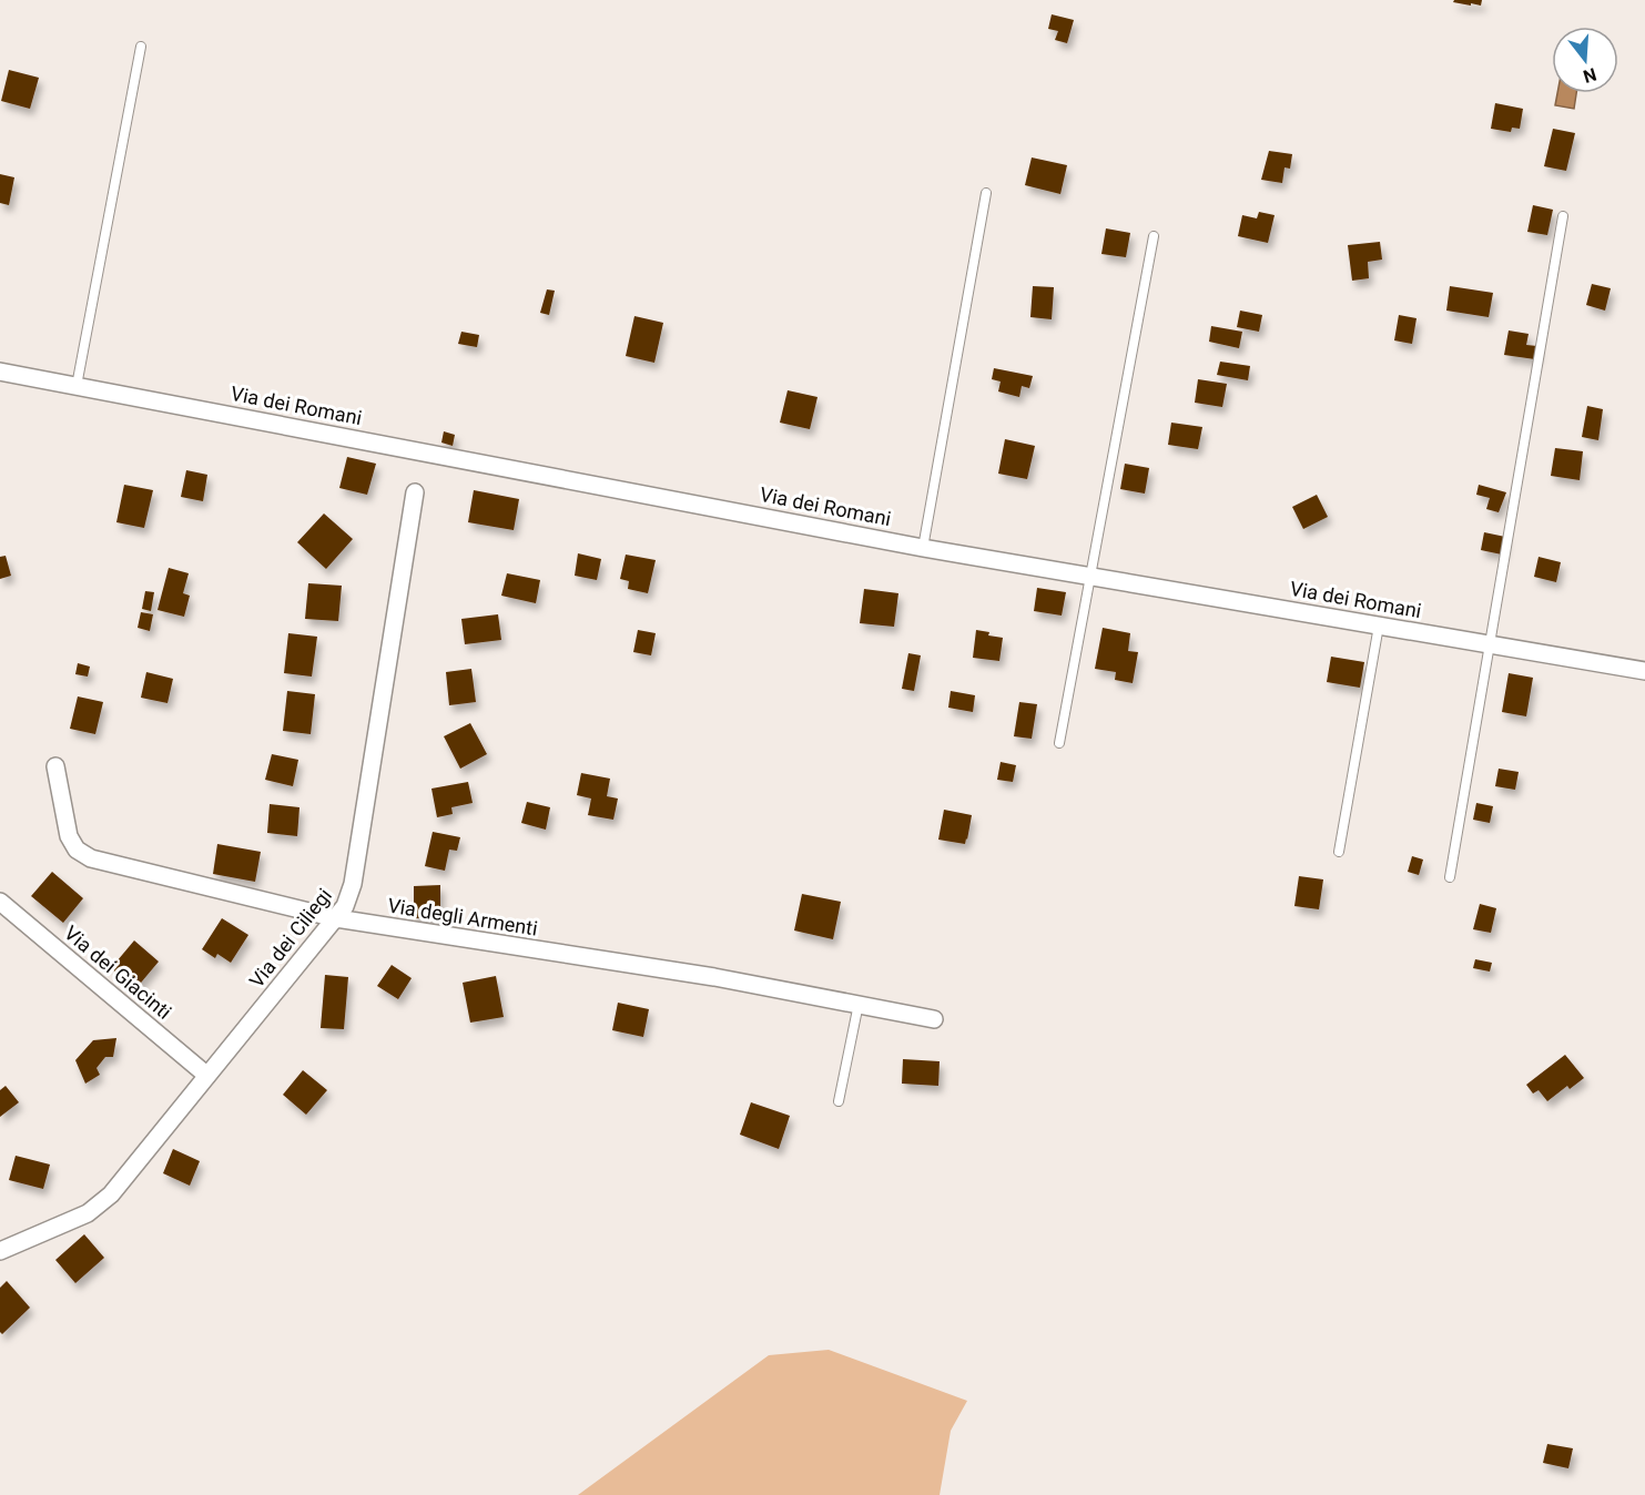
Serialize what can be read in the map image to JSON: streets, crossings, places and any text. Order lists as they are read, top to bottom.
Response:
{
  "streets": {
    "street": [
      "Via dei Romani",
      "Via degli Armenti",
      "Via dei Ciliegi",
      "Via dei Giacinti"
    ]
  },
  "crossings": [
    ["Via degli Armenti", "Via dei Ciliegi"],
    ["Via dei Ciliegi", "Via dei Giacinti"]
  ],
  "north": "bottom"
}
